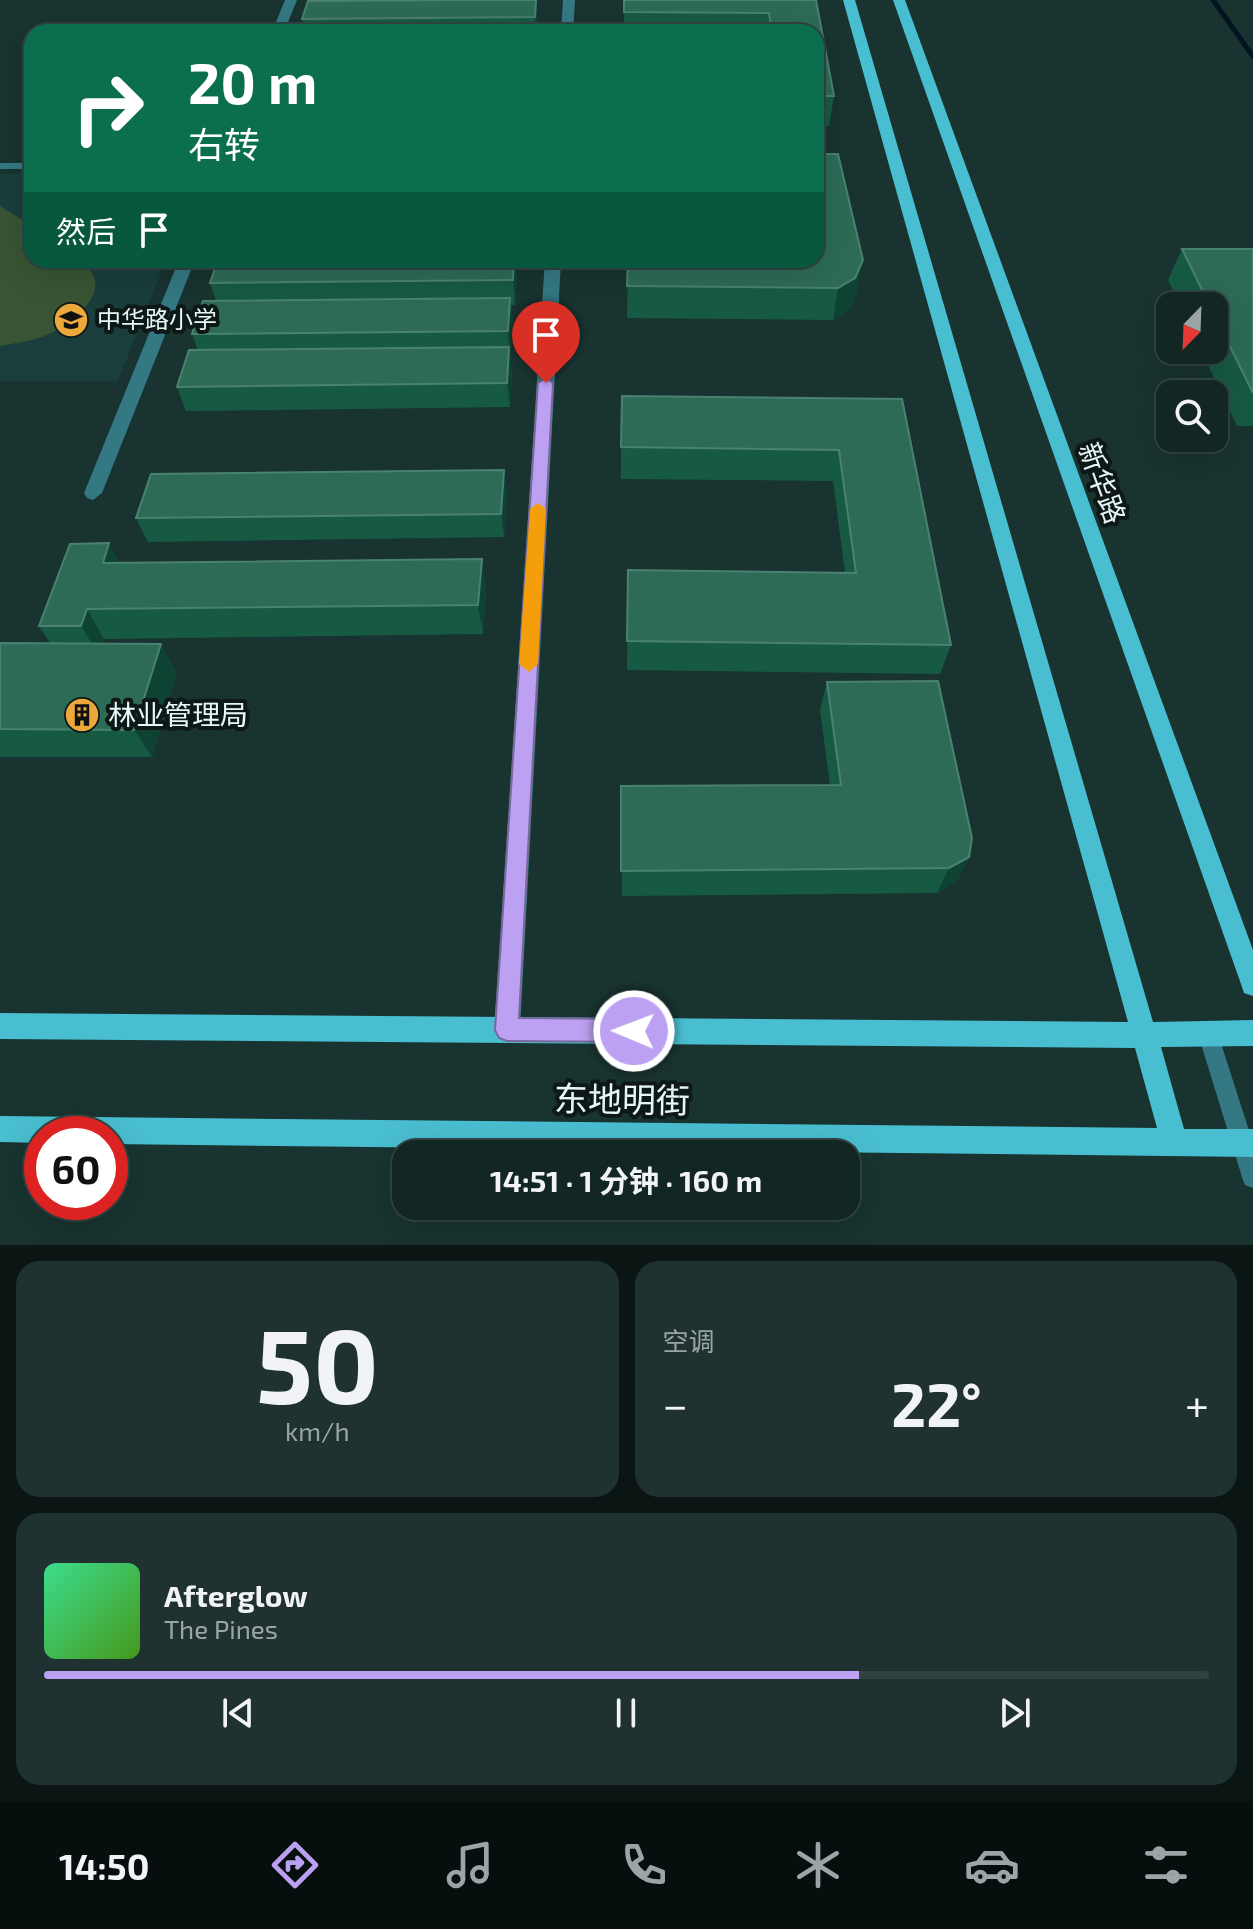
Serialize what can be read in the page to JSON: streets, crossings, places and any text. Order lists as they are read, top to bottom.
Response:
{
  "streets": {
    "main road": ["新华路", "东地明街"]
  },
  "places": {
    "school or university": ["中华路小学"],
    "building": ["林业管理局"]
  },
  "north": "bottom left",
  "page": {
    "turn": ["20 m", "右转"],
    "then": "然后",
    "limit": "60",
    "trip": "14:51 · 1 分钟 · 160 m",
    "tile": [
      ["50", "km/h"],
      "空调"
    ],
    "heat": ["−", "22°", "+"],
    "song": ["Afterglow", "The Pines"],
    "tabs": "14:50"
  }
}
